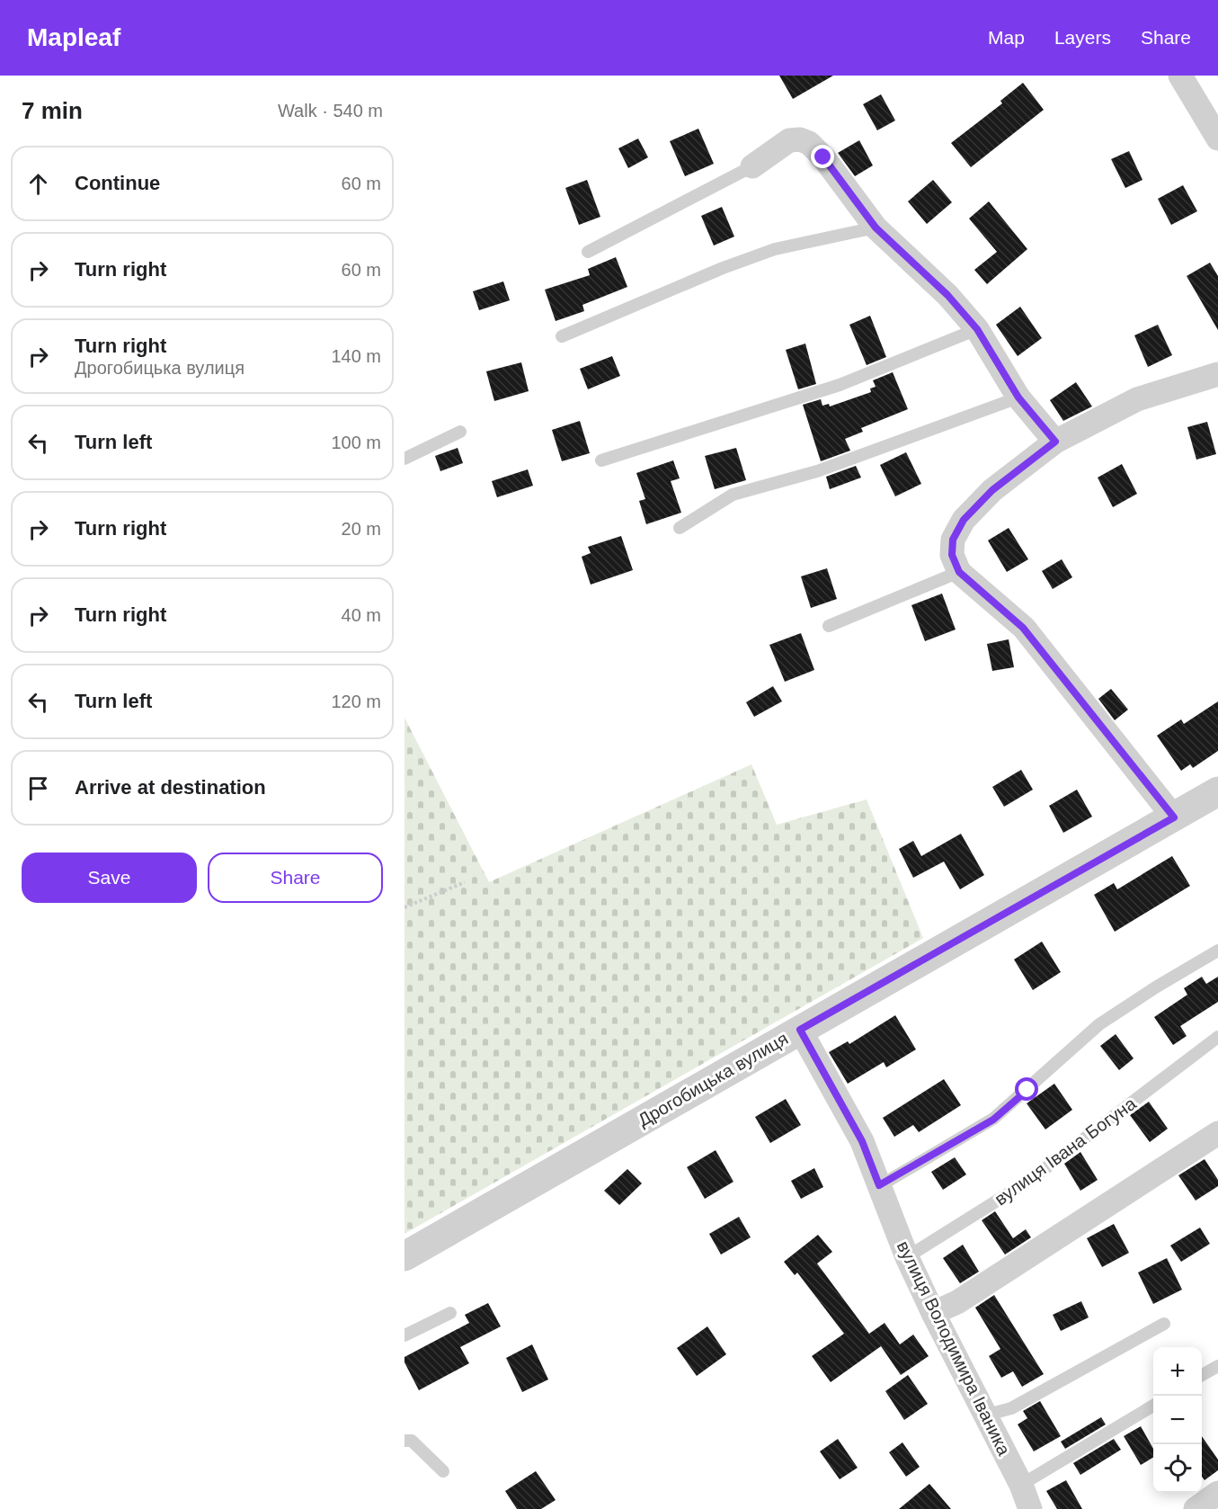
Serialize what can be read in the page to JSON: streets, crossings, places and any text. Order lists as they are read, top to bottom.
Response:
{
  "streets": {
    "street": ["Дрогобицька вулиця", "вулиця Володимира Іваника"],
    "lane": ["вулиця Івана Богуна"]
  },
  "crossings": [
    ["Дрогобицька вулиця", "вулиця Володимира Іваника"],
    ["вулиця Івана Богуна", "вулиця Володимира Іваника"]
  ],
  "page": {
    "header": "Mapleaf",
    "nav": ["Map", "Layers", "Share"],
    "heading": ["7 min", "Walk · 540 m"],
    "list": [
      ["Continue", "60 m"],
      ["Turn right", "60 m"],
      ["Turn right", "Дрогобицька вулиця", "140 m"],
      ["Turn left", "100 m"],
      ["Turn right", "20 m"],
      ["Turn right", "40 m"],
      ["Turn left", "120 m"],
      "Arrive at destination"
    ],
    "buttons": ["Save", "Share"],
    "map_buttons": ["+", "−"]
  }
}
